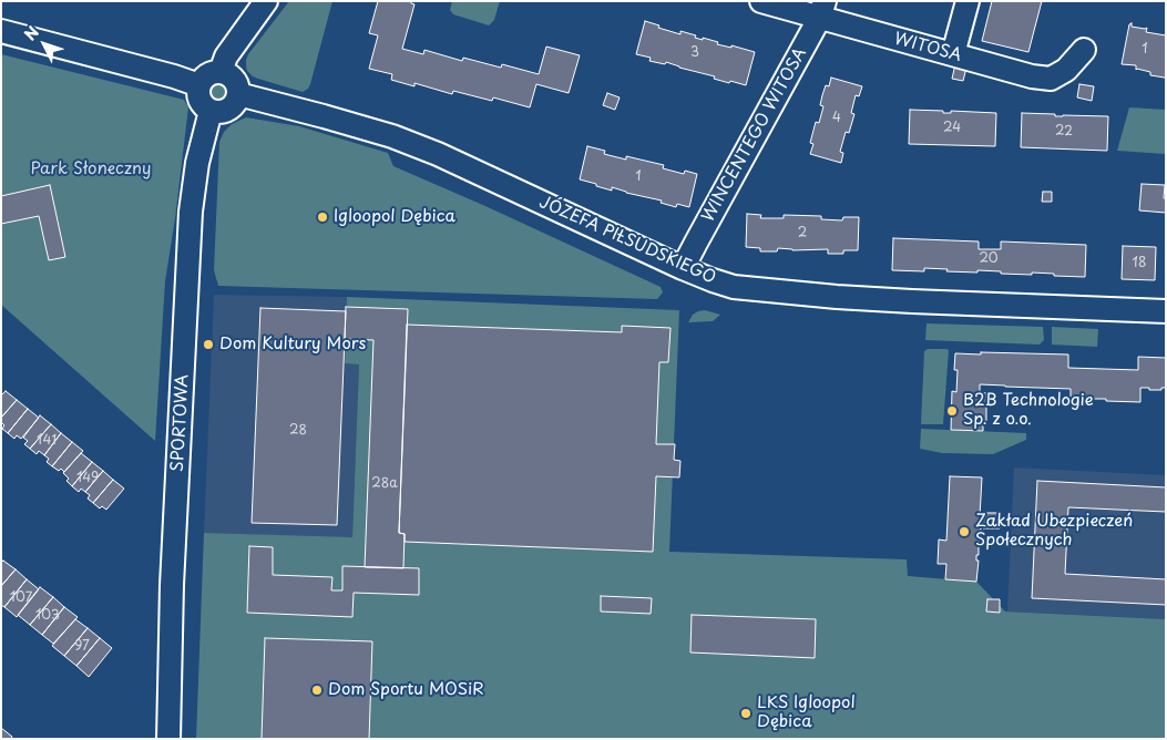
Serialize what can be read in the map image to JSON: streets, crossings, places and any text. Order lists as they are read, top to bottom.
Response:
{
  "streets": {
    "street": [
      "WITOSA",
      "WINCENTEGO WITOSA",
      "JÓZEFA PIŁSUDSKIEGO",
      "SPORTOWA"
    ]
  },
  "crossings": [
    ["WITOSA", "WINCENTEGO WITOSA"],
    ["WINCENTEGO WITOSA", "JÓZEFA PIŁSUDSKIEGO"],
    ["JÓZEFA PIŁSUDSKIEGO", "SPORTOWA"]
  ],
  "parks": ["Park Słoneczny"],
  "places": [
    "Igloopol Dębica",
    "Dom Kultury Mors",
    "B2B Technologie Sp. z o.o.",
    "Zakład Ubezpieczeń Społecznych",
    "Dom Sportu MOSiR",
    "LKS Igloopol Dębica"
  ],
  "house_numbers": [
    "1",
    "3",
    "4",
    "24",
    "22",
    "1",
    "2",
    "20",
    "18",
    "28",
    "141",
    "149",
    "28a",
    "107",
    "103",
    "97"
  ],
  "north": "top left"
}
